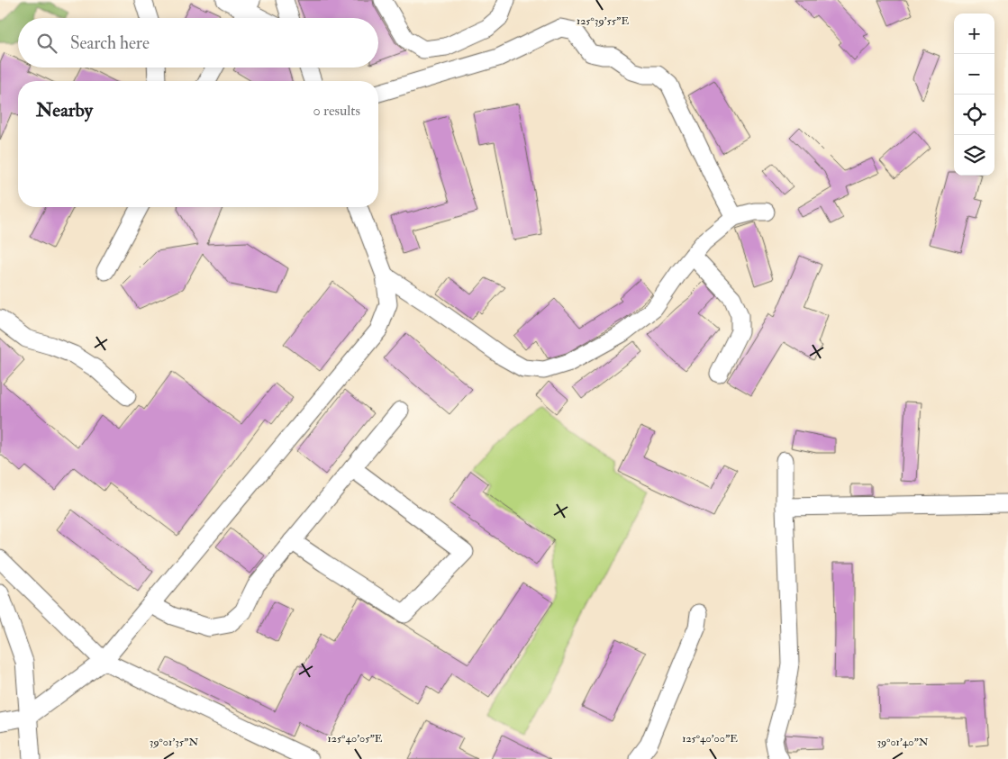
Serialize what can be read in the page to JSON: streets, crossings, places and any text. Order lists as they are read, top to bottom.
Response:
{
  "page": {
    "map_buttons": ["+", "−"],
    "search": "Search here",
    "heading": ["Nearby", "0 results"]
  },
  "coordinates": [
    "125°39'55\"E",
    "125°40'05\"E",
    "125°40'00\"E",
    "39°01'35\"N",
    "39°01'40\"N"
  ]
}
